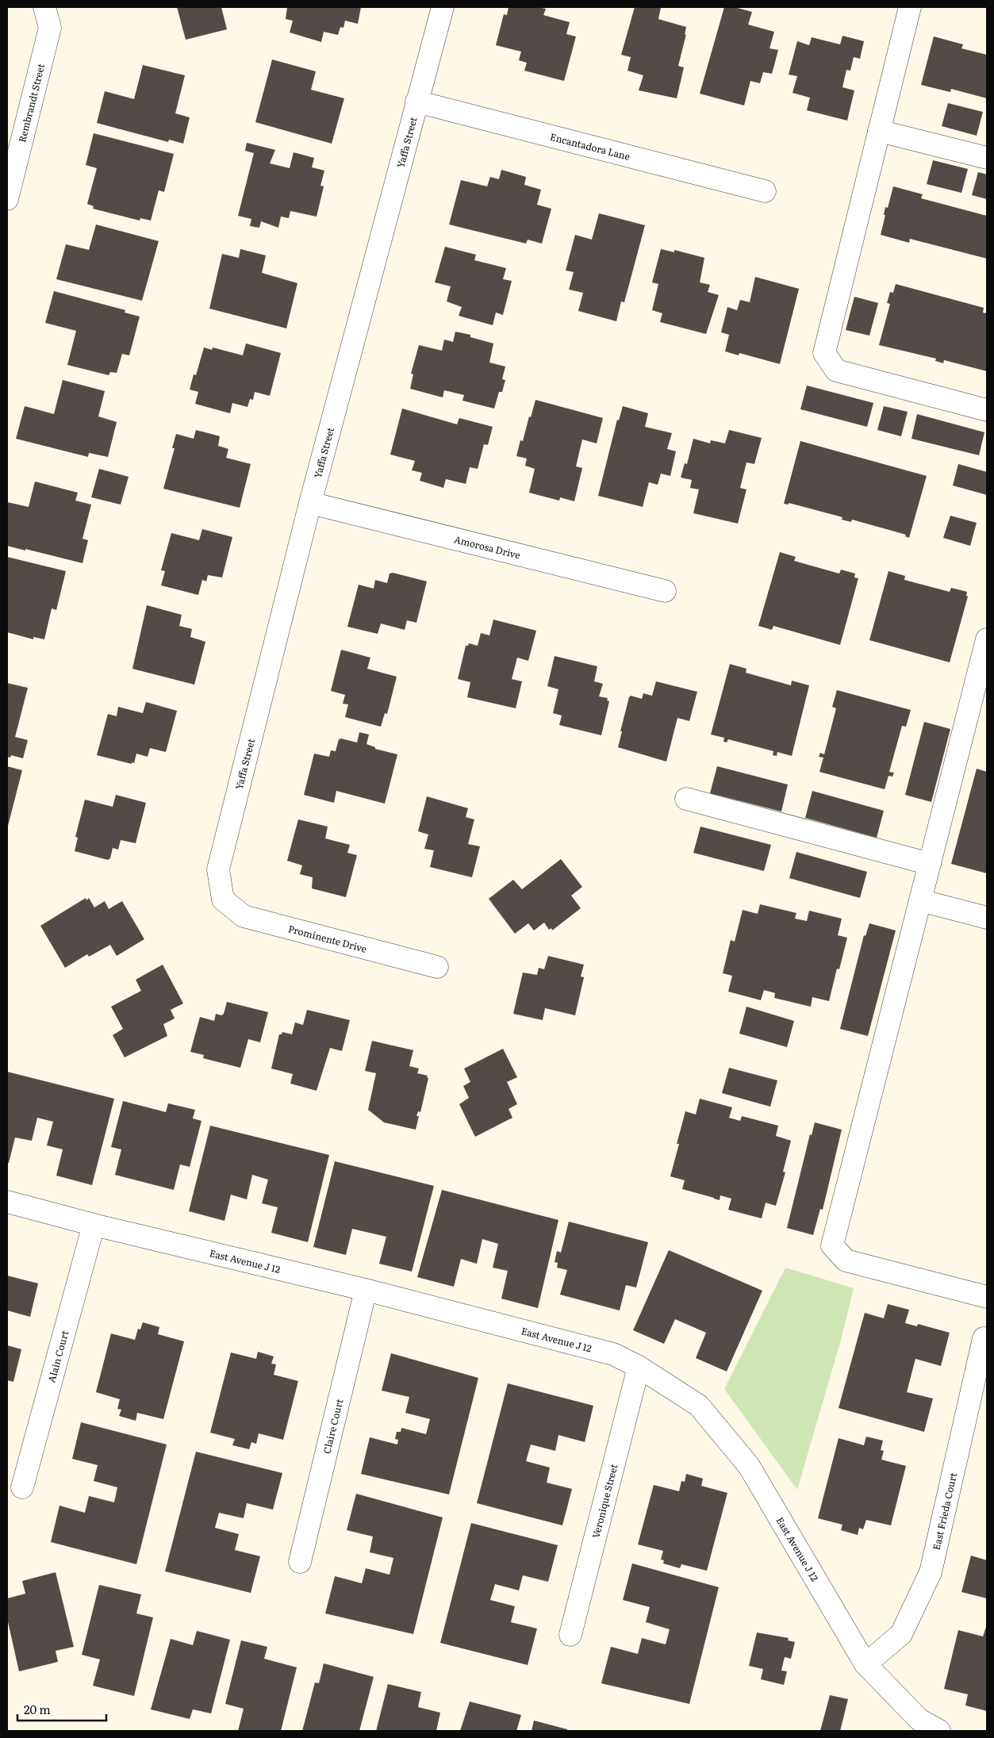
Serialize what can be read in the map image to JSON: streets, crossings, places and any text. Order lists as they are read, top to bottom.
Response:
{
  "streets": {
    "street": [
      "Rembrandt Street",
      "Yaffa Street",
      "Encantadora Lane",
      "Amorosa Drive",
      "Prominente Drive",
      "East Avenue J 12",
      "Alain Court",
      "Claire Court",
      "Veronique Street",
      "East Frieda Court"
    ]
  },
  "crossings": [
    ["Yaffa Street", "Encantadora Lane"],
    ["Yaffa Street", "Amorosa Drive"],
    ["Yaffa Street", "Prominente Drive"],
    ["East Avenue J 12", "Alain Court"],
    ["East Avenue J 12", "Claire Court"],
    ["East Avenue J 12", "Veronique Street"],
    ["East Avenue J 12", "East Frieda Court"]
  ],
  "scale_bar": "20 m"
}
